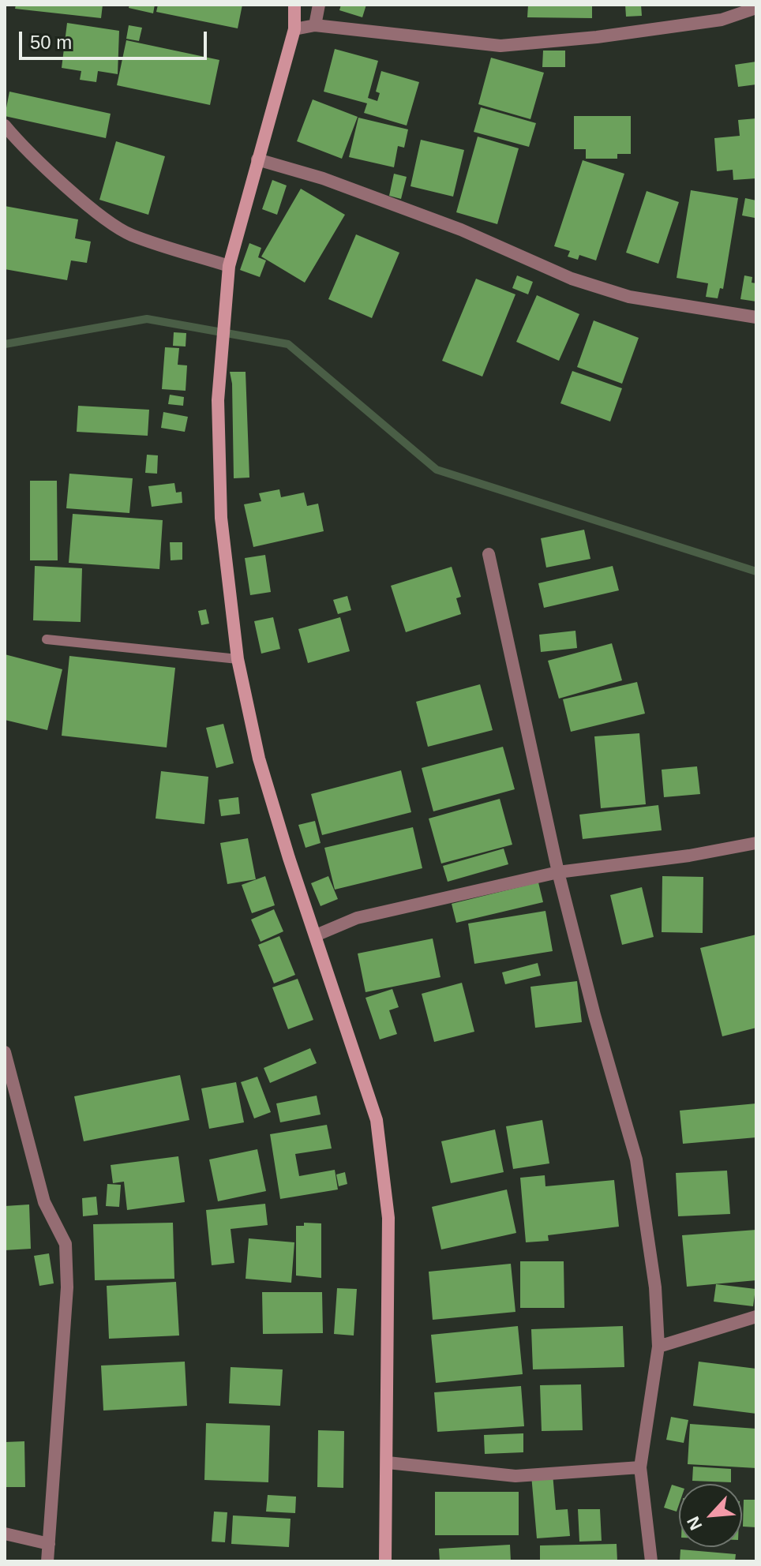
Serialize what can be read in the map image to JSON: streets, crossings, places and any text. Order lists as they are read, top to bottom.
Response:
{
  "scale_bar": "50 m",
  "north": "bottom left"
}
